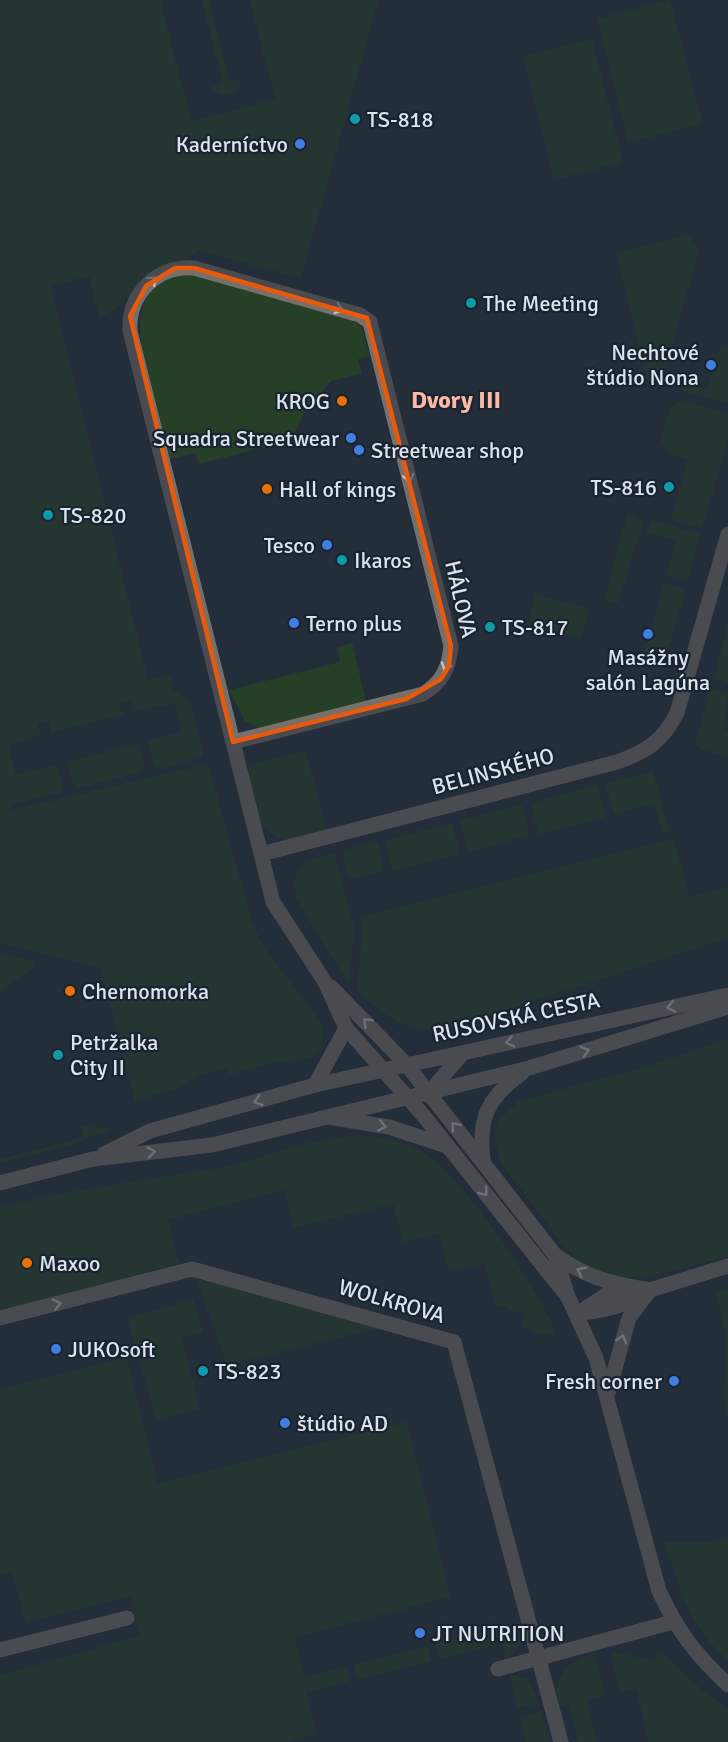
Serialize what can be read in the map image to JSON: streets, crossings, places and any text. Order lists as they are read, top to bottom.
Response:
{
  "streets": {
    "street": [
      "HÁLOVA",
      "BELINSKÉHO",
      "RUSOVSKÁ CESTA",
      "WOLKROVA"
    ]
  },
  "one_way": ["WOLKROVA"],
  "districts": ["Dvory III"],
  "places": [
    "TS-818",
    "Kaderníctvo",
    "The Meeting",
    "Nechtové štúdio Nona",
    "KROG",
    "Squadra Streetwear",
    "Streetwear shop",
    "TS-816",
    "Hall of kings",
    "TS-820",
    "Tesco",
    "Ikaros",
    "Terno plus",
    "TS-817",
    "Masážny salón Lagúna",
    "Chernomorka",
    "Petržalka City II",
    "Maxoo",
    "JUKOsoft",
    "TS-823",
    "Fresh corner",
    "štúdio AD",
    "JT NUTRITION"
  ]
}
